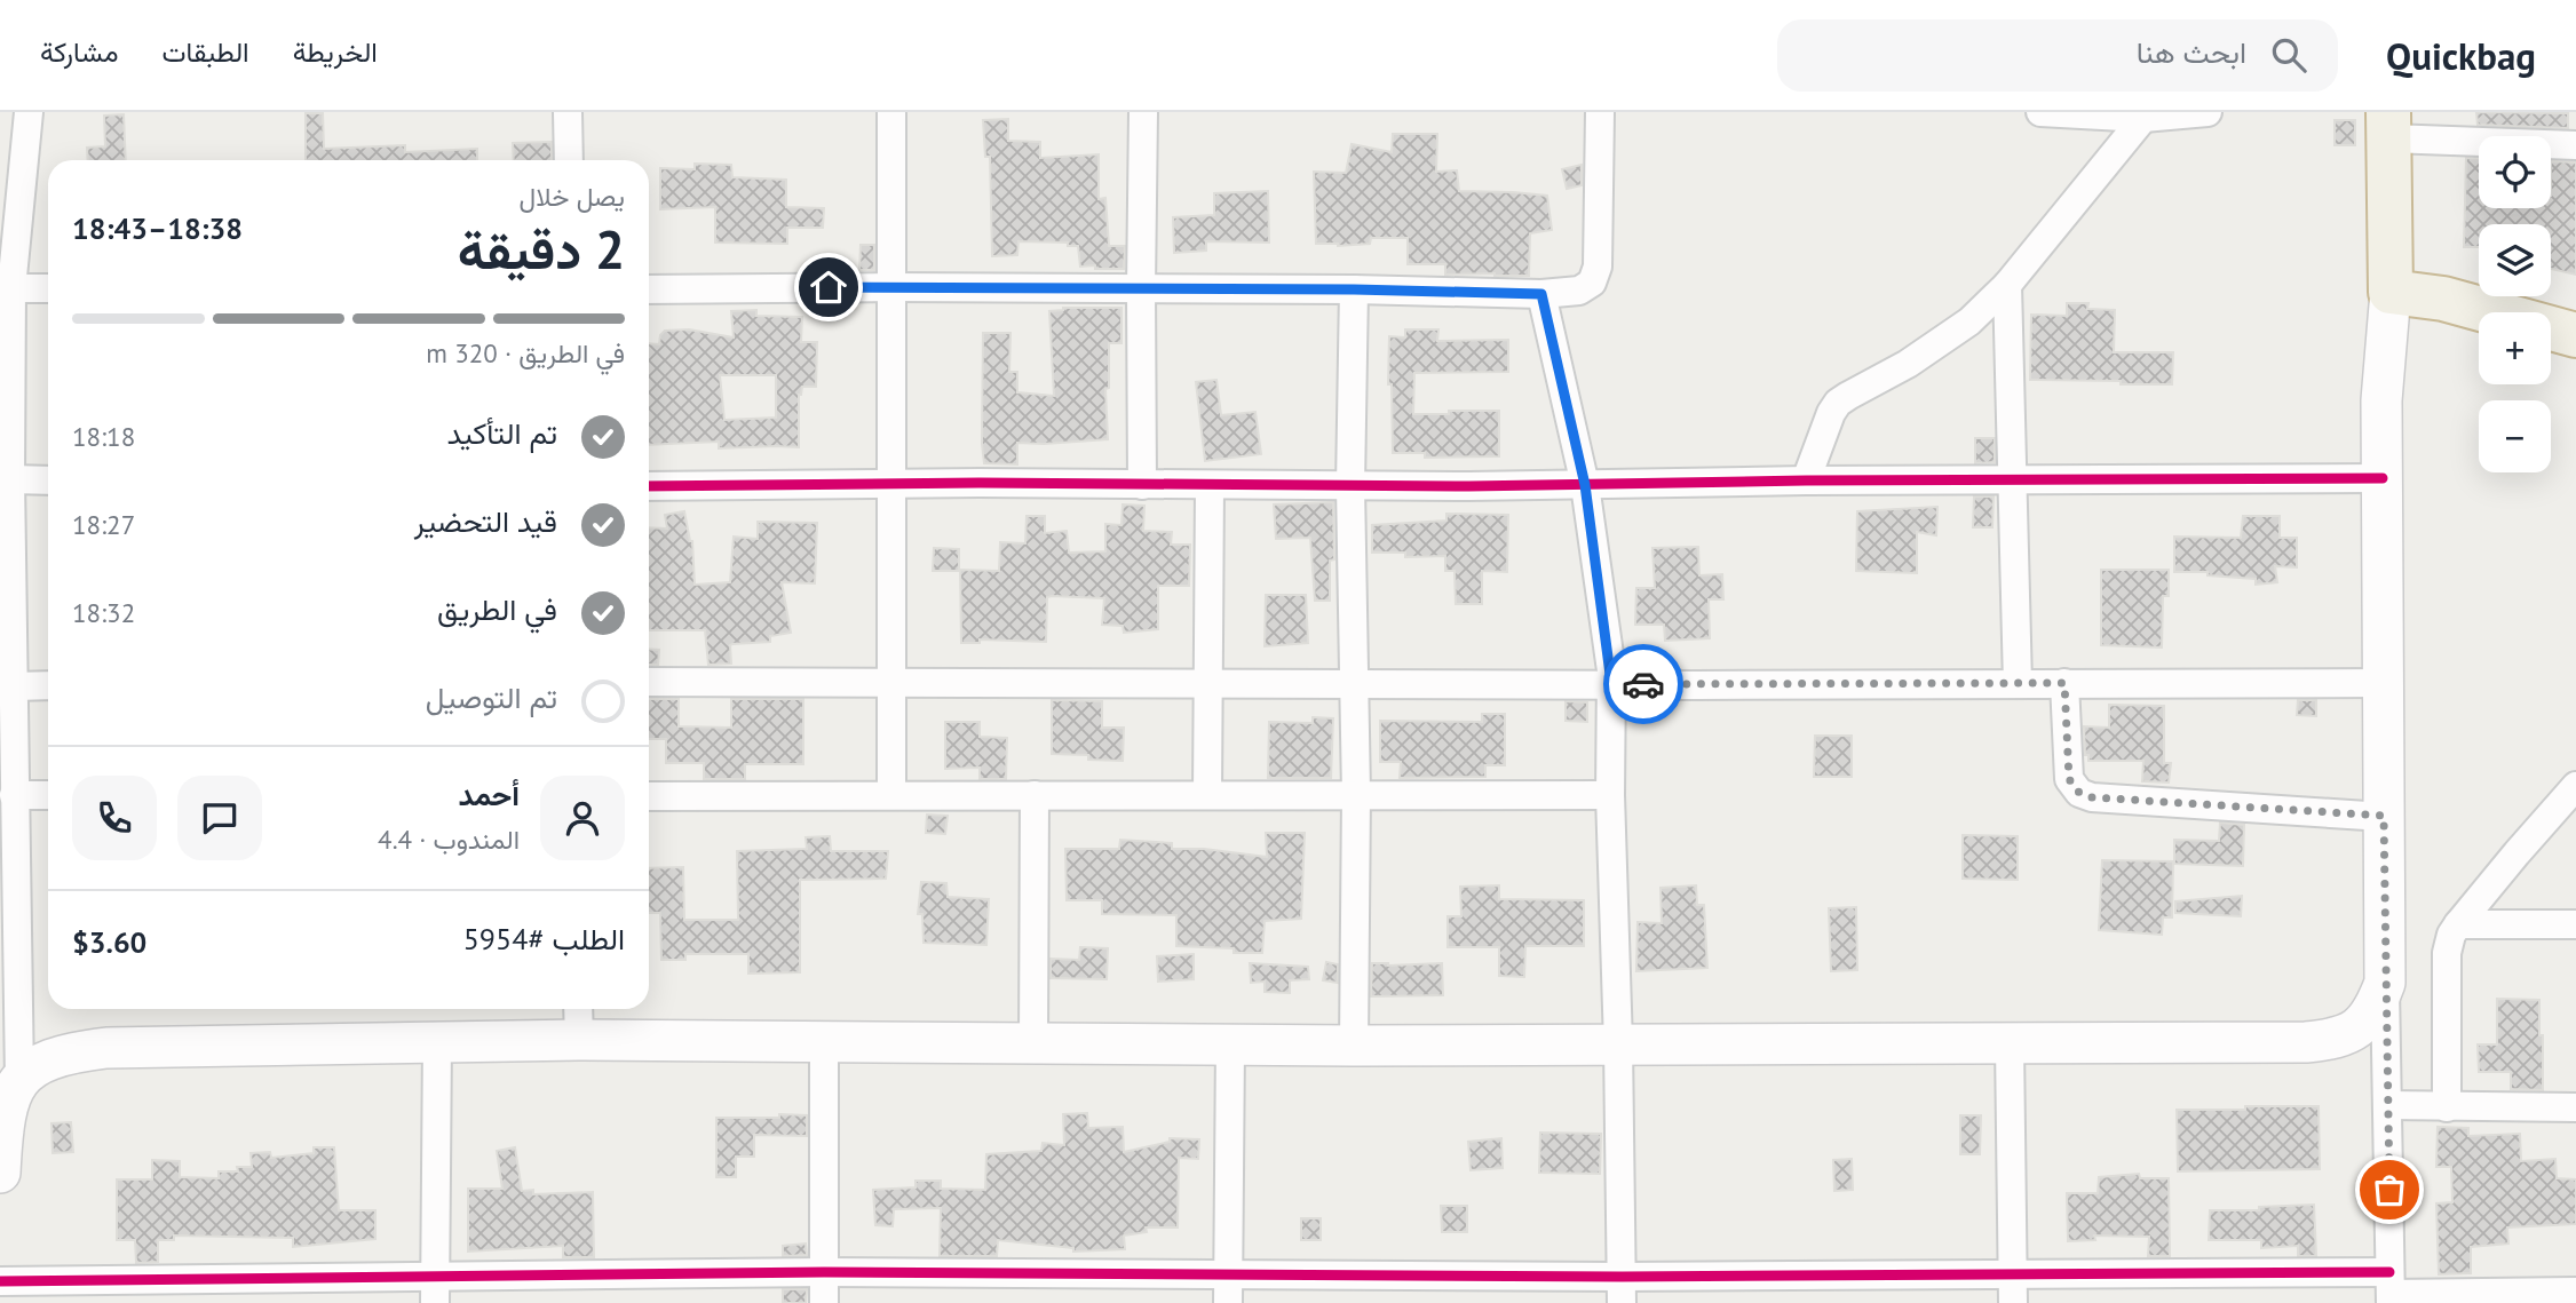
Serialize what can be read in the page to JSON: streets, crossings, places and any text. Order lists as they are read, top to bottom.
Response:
{
  "page": {
    "header": "Quickbag",
    "search": "ابحث هنا",
    "nav": ["الخريطة", "الطبقات", "مشاركة"],
    "map_buttons": ["+", "−"],
    "heading": ["2 دقيقة", "يصل خلال", "18:38–18:43"],
    "panel": [
      "أحمد",
      "المندوب · 4.4",
      "الطلب #5954",
      "$3.60"
    ],
    "bar": "في الطريق · 320 m",
    "list": [
      ["تم التأكيد", "18:18"],
      ["قيد التحضير", "18:27"],
      ["في الطريق", "18:32"],
      "تم التوصيل"
    ]
  }
}
